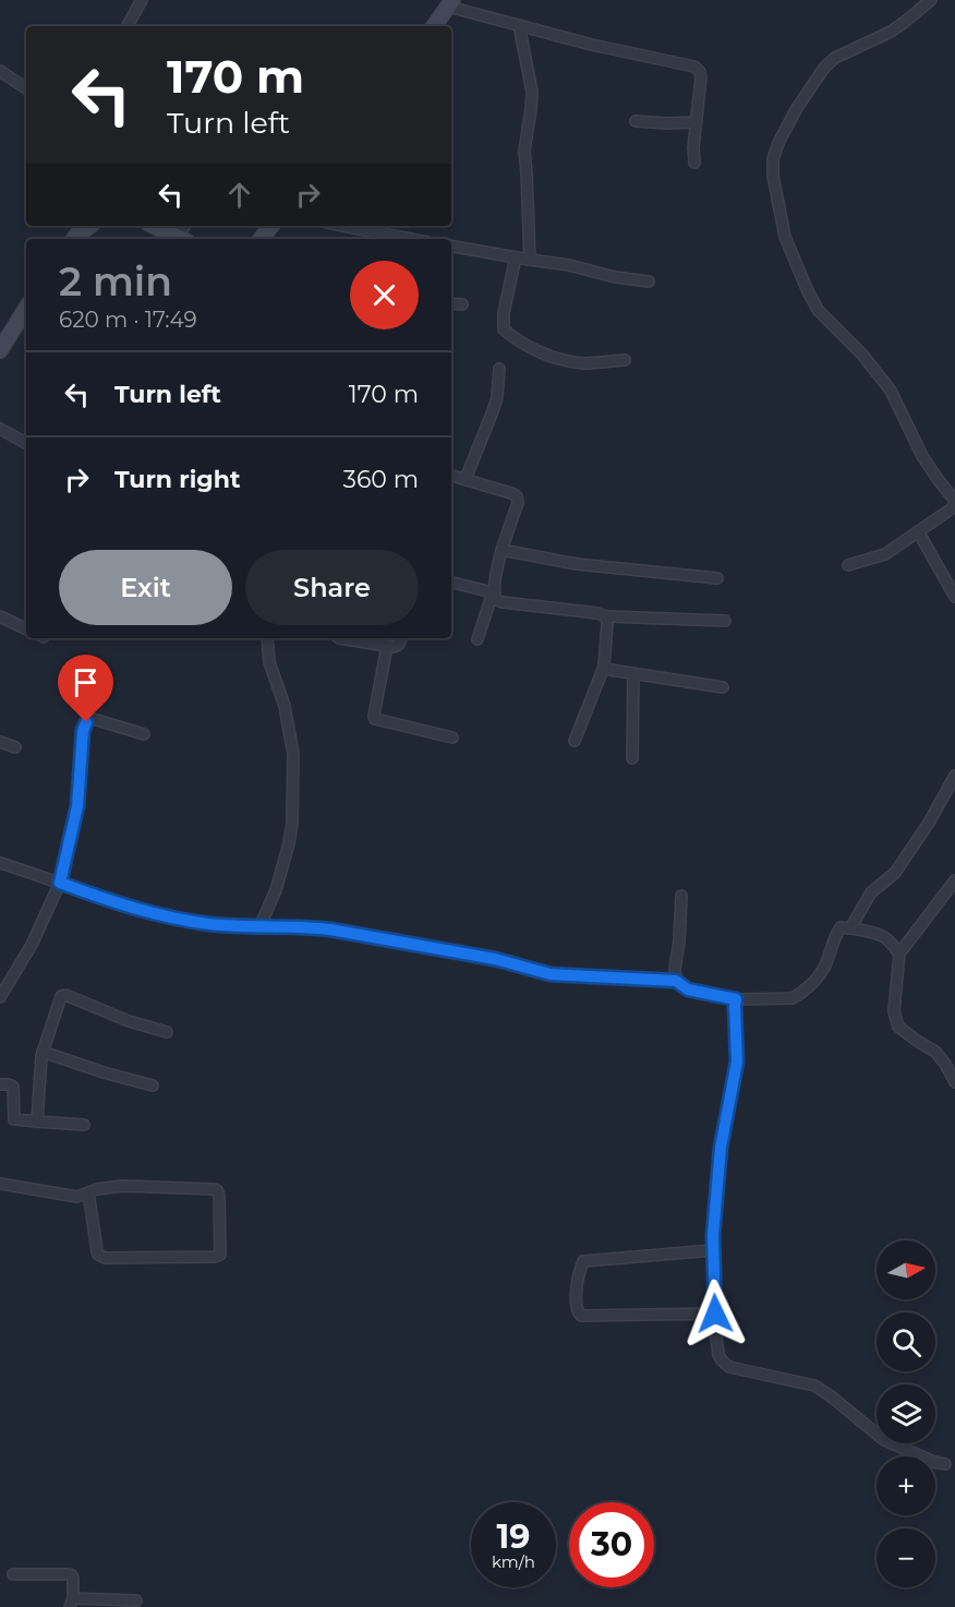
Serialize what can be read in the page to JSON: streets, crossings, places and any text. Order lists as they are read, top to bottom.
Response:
{
  "north": "right",
  "page": {
    "turn": ["170 m", "Turn left"],
    "heading": ["2 min", "620 m · 17:49"],
    "list": [
      {
        "name": "Turn left",
        "value": "170 m"
      },
      {
        "name": "Turn right",
        "value": "360 m"
      }
    ],
    "buttons": ["Exit", "Share"],
    "map_buttons": ["+", "−"],
    "speed": "19 km/h",
    "limit": "30"
  }
}
